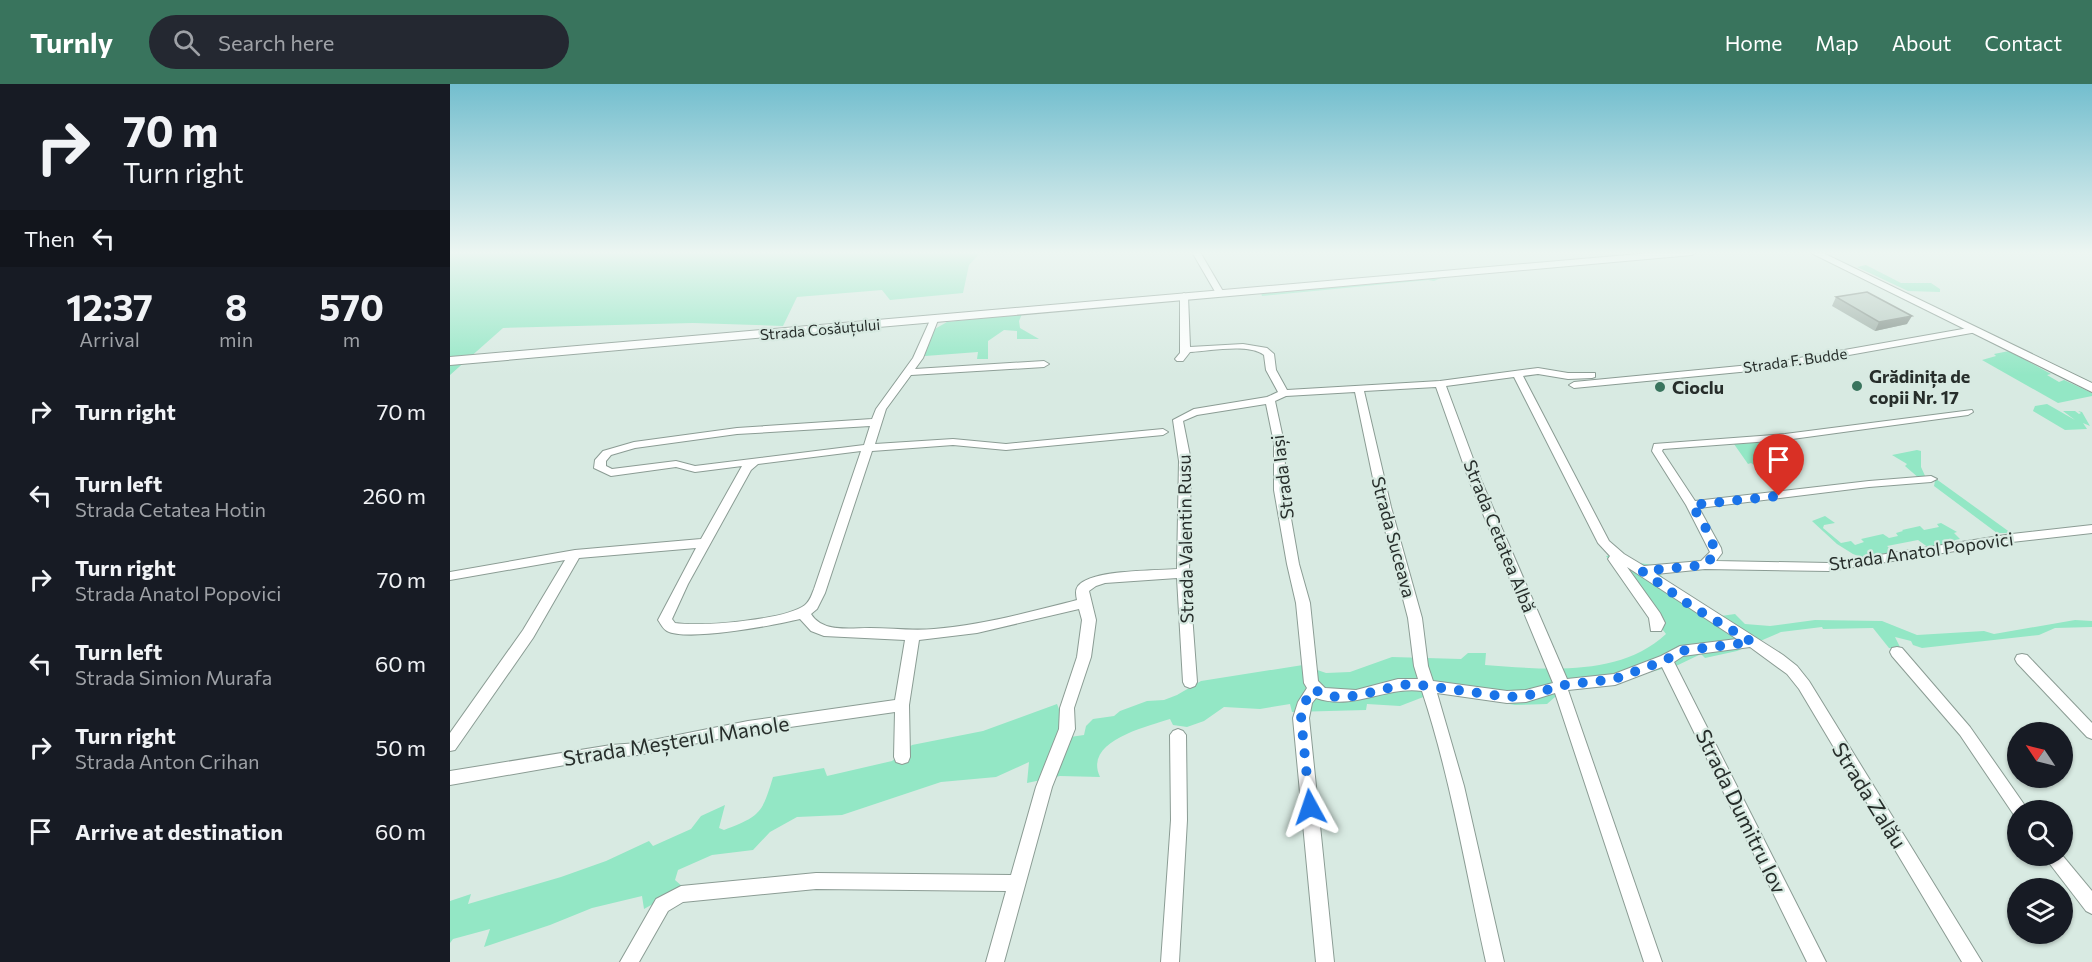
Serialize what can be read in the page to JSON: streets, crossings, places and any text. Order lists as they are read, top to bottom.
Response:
{
  "streets": {
    "main road": ["Strada Cosăuțului"],
    "street": [
      "Strada F. Budde",
      "Strada Iași",
      "Strada Cetatea Albă",
      "Strada Suceava",
      "Strada Valentin Rusu",
      "Strada Anatol Popovici",
      "Strada Meșterul Manole",
      "Strada Zalău",
      "Strada Dumitru Iov"
    ]
  },
  "crossings": [
    ["Strada F. Budde", "Strada Cetatea Albă"],
    ["Strada F. Budde", "Strada Suceava"],
    ["Strada Iași", "Strada Valentin Rusu"],
    ["Strada Anatol Popovici", "Strada Zalău"]
  ],
  "places": ["Grădinița de copii Nr. 17", "Cioclu"],
  "north": "top left",
  "page": {
    "header": "Turnly",
    "search": "Search here",
    "nav": [
      "Home",
      "Map",
      "About",
      "Contact"
    ],
    "turn": ["70 m", "Turn right"],
    "then": "Then",
    "eta": [
      "12:37",
      "Arrival",
      "8",
      "min",
      "570",
      "m"
    ],
    "list": [
      {
        "name": "Turn right",
        "value": "70 m"
      },
      {
        "name": "Turn left",
        "note": "Strada Cetatea Hotin",
        "value": "260 m"
      },
      {
        "name": "Turn right",
        "note": "Strada Anatol Popovici",
        "value": "70 m"
      },
      {
        "name": "Turn left",
        "note": "Strada Simion Murafa",
        "value": "60 m"
      },
      {
        "name": "Turn right",
        "note": "Strada Anton Crihan",
        "value": "50 m"
      },
      {
        "name": "Arrive at destination",
        "value": "60 m"
      }
    ]
  }
}
